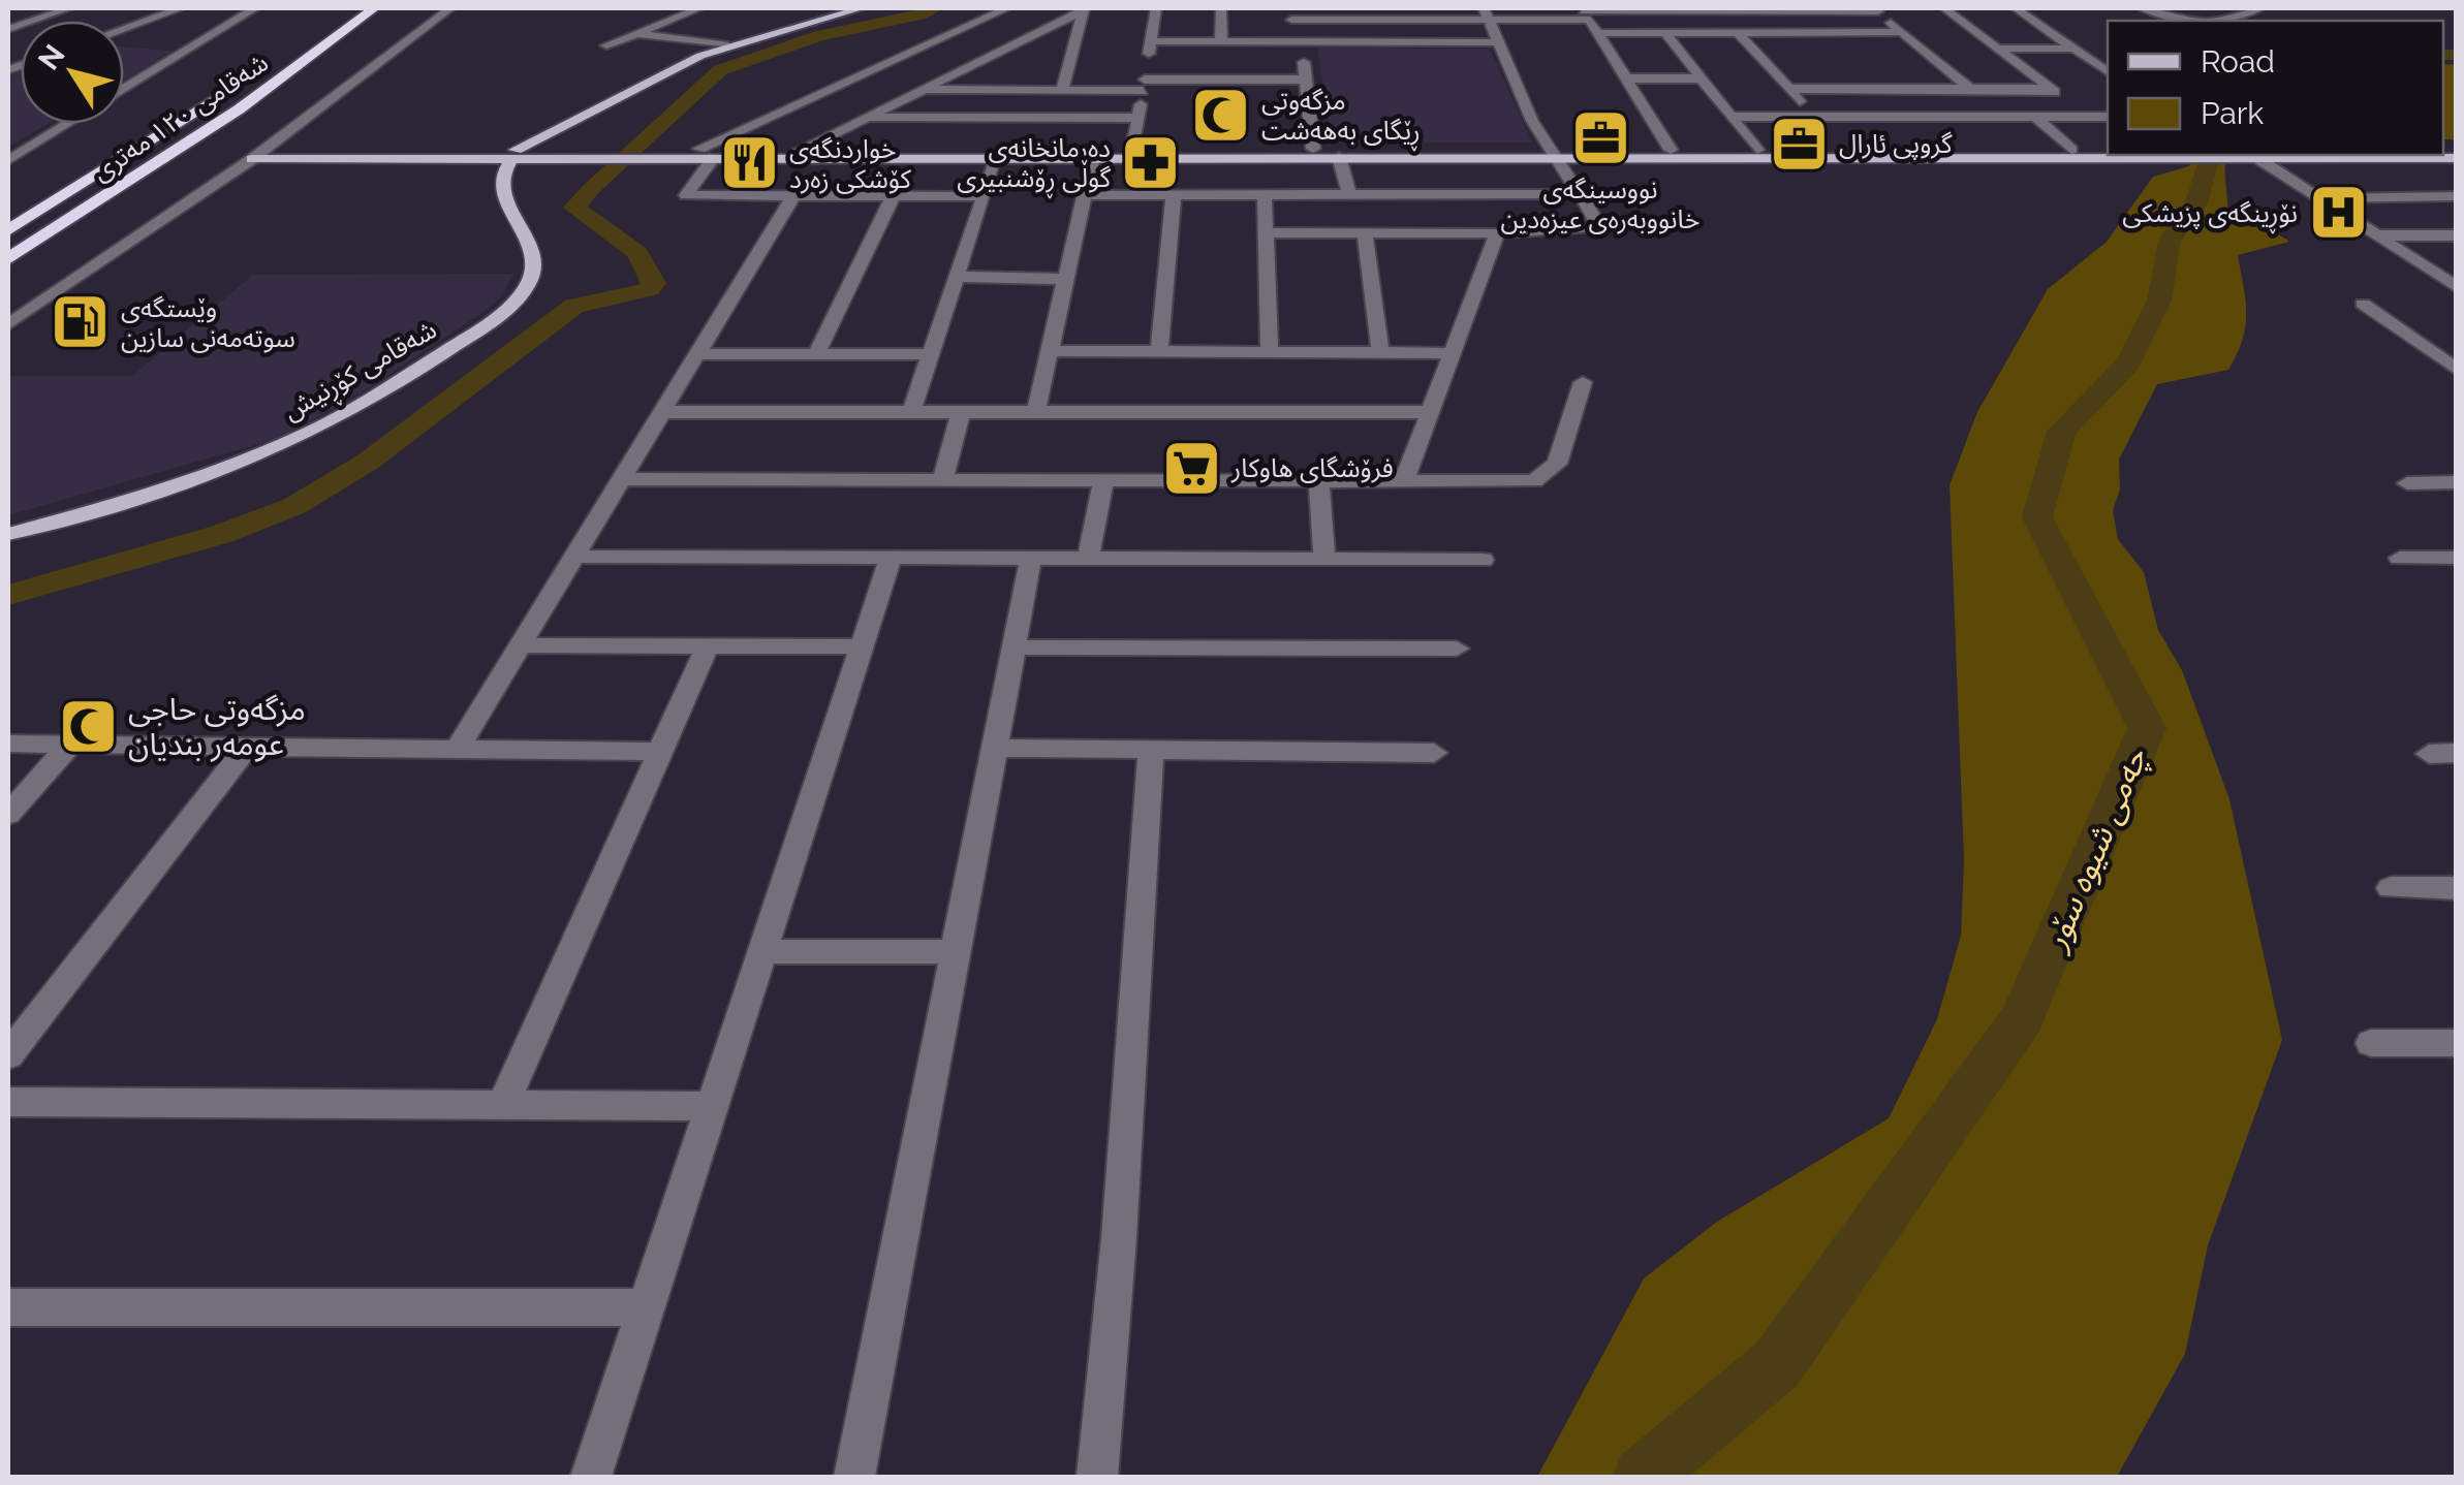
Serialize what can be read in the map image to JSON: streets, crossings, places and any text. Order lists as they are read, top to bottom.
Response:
{
  "streets": {
    "highway": ["شەقامی ١٢٠ مەتری"],
    "main road": ["شەقامی کۆڕنیش"]
  },
  "water": ["چەمی شیوە سۆر"],
  "places": {
    "mosque": ["مزگەوتی ڕێگای بەھەشت", "مزگەوتی حاجی عومەر بندیان"],
    "office": ["نووسینگەی خانووبەرەی عیزەدین", "گروپی ئارال"],
    "pharmacy": ["دەرمانخانەی گوڵی ڕۆشنبیری"],
    "restaurant": ["خواردنگەی کۆشکی زەرد"],
    "hospital": ["نۆڕینگەی پزیشکی"],
    "fuel station": ["وێستگەی سوتەمەنی سازین"],
    "supermarket": ["فرۆشگای ھاوکار"]
  },
  "legend": ["Road", "Park"],
  "north": "top left"
}
